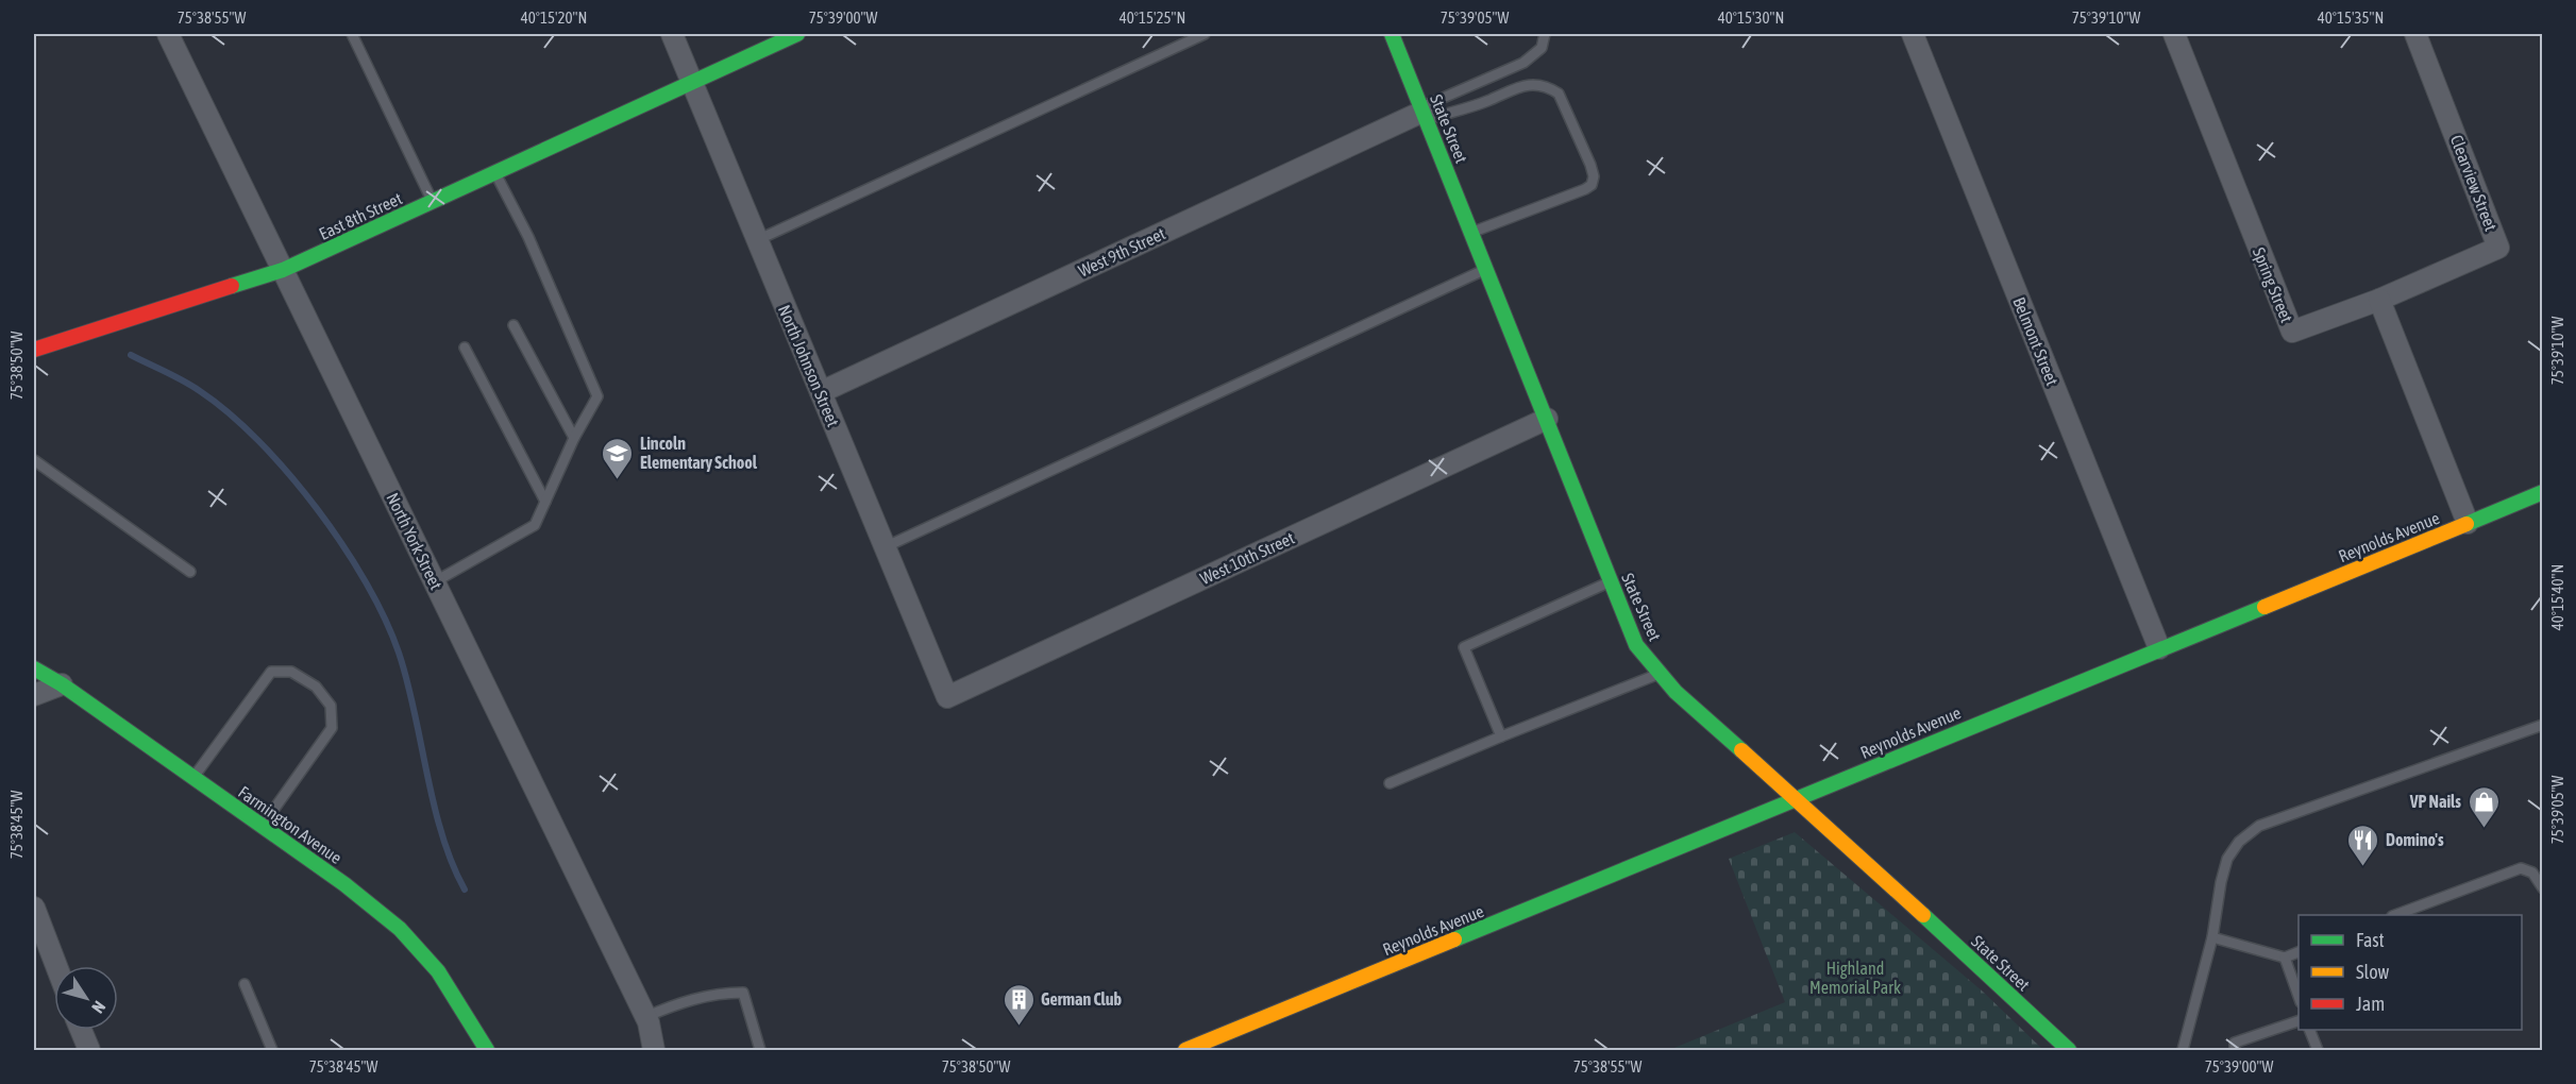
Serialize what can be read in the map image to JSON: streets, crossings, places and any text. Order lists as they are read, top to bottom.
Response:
{
  "streets": {
    "street": [
      "State Street",
      "Clearview Street",
      "East 8th Street",
      "West 9th Street",
      "Spring Street",
      "Belmont Street",
      "North Johnson Street",
      "Reynolds Avenue",
      "North York Street",
      "West 10th Street",
      "Farmington Avenue"
    ]
  },
  "crossings": [
    ["State Street", "West 9th Street"],
    ["State Street", "Reynolds Avenue"],
    ["State Street", "West 10th Street"],
    ["Clearview Street", "Spring Street"],
    ["East 8th Street", "North Johnson Street"],
    ["East 8th Street", "North York Street"],
    ["West 9th Street", "North Johnson Street"],
    ["Belmont Street", "Reynolds Avenue"],
    ["North Johnson Street", "West 10th Street"]
  ],
  "parks": ["Highland Memorial Park"],
  "places": {
    "school or university": ["Lincoln Elementary School"],
    "shop": ["VP Nails"],
    "restaurant": ["Domino's"],
    "building": ["German Club"]
  },
  "legend": ["Fast", "Slow", "Jam"],
  "north": "bottom right",
  "coordinates": [
    "75°38'55\"W",
    "40°15'20\"N",
    "75°39'00\"W",
    "40°15'25\"N",
    "75°39'05\"W",
    "40°15'30\"N",
    "75°39'10\"W",
    "40°15'35\"N",
    "75°38'50\"W",
    "40°15'40\"N",
    "75°38'45\"W"
  ]
}
